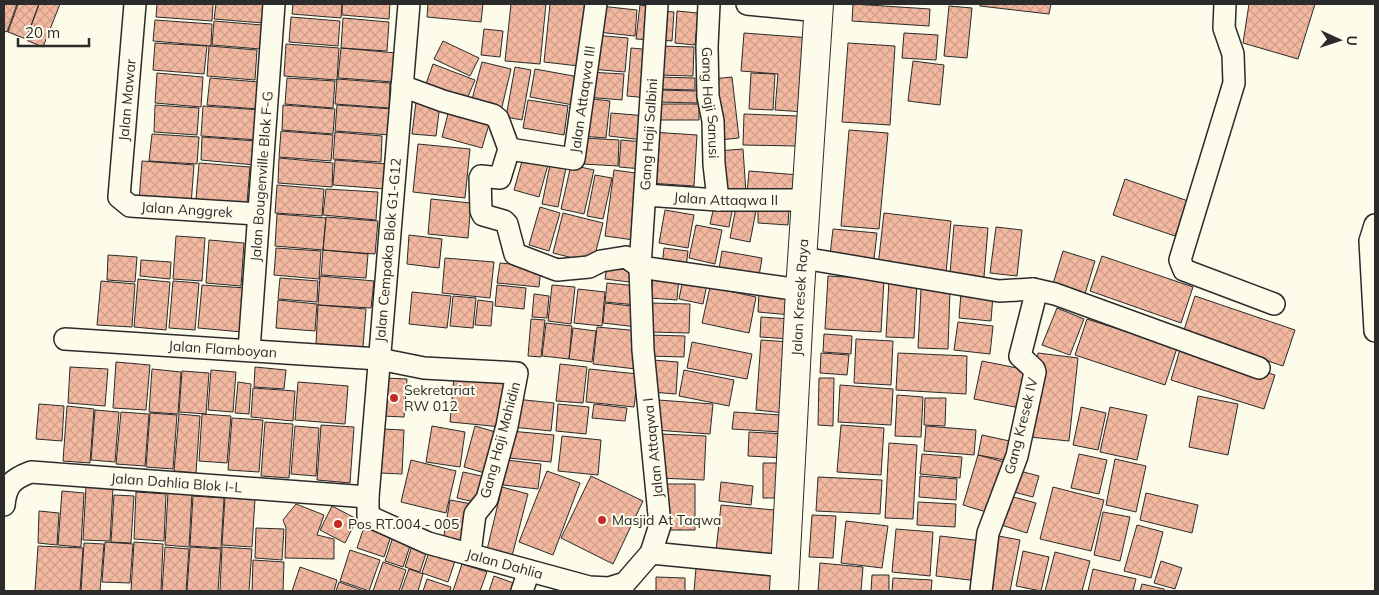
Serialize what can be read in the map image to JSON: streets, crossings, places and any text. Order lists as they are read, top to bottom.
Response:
{
  "streets": {
    "street": [
      "Jalan Attaqwa III",
      "Jalan Mawar",
      "Gang Haji Sanusi",
      "Gang Haji Salbini",
      "Jalan Bougenville Blok F-G",
      "Jalan Attaqwa II",
      "Jalan Anggrek",
      "Jalan Cempaka Blok G1-G12",
      "Jalan Kresek Raya",
      "Jalan Flamboyan",
      "Gang Kresek IV",
      "Gang Haji Mahidin",
      "Jalan Attaqwa I",
      "Jalan Dahlia Blok I-L",
      "Jalan Dahlia"
    ]
  },
  "crossings": [
    ["Jalan Mawar", "Jalan Anggrek"],
    ["Gang Haji Sanusi", "Jalan Attaqwa II"],
    ["Gang Haji Salbini", "Jalan Attaqwa II"],
    ["Gang Haji Salbini", "Jalan Attaqwa I"],
    ["Jalan Bougenville Blok F-G", "Jalan Anggrek"],
    ["Jalan Bougenville Blok F-G", "Jalan Flamboyan"],
    ["Jalan Attaqwa II", "Jalan Kresek Raya"],
    ["Jalan Cempaka Blok G1-G12", "Jalan Flamboyan"],
    ["Jalan Cempaka Blok G1-G12", "Gang Haji Mahidin"],
    ["Jalan Cempaka Blok G1-G12", "Jalan Dahlia Blok I-L"],
    ["Jalan Cempaka Blok G1-G12", "Jalan Dahlia"],
    ["Jalan Flamboyan", "Gang Haji Mahidin"],
    ["Gang Haji Mahidin", "Jalan Dahlia"],
    ["Jalan Attaqwa I", "Jalan Dahlia"],
    ["Jalan Dahlia Blok I-L", "Jalan Dahlia"]
  ],
  "places": ["Sekretariat RW 012", "Masjid At Taqwa", "Pos RT.004 - 005"],
  "scale_bar": "20 m",
  "north": "right"
}
